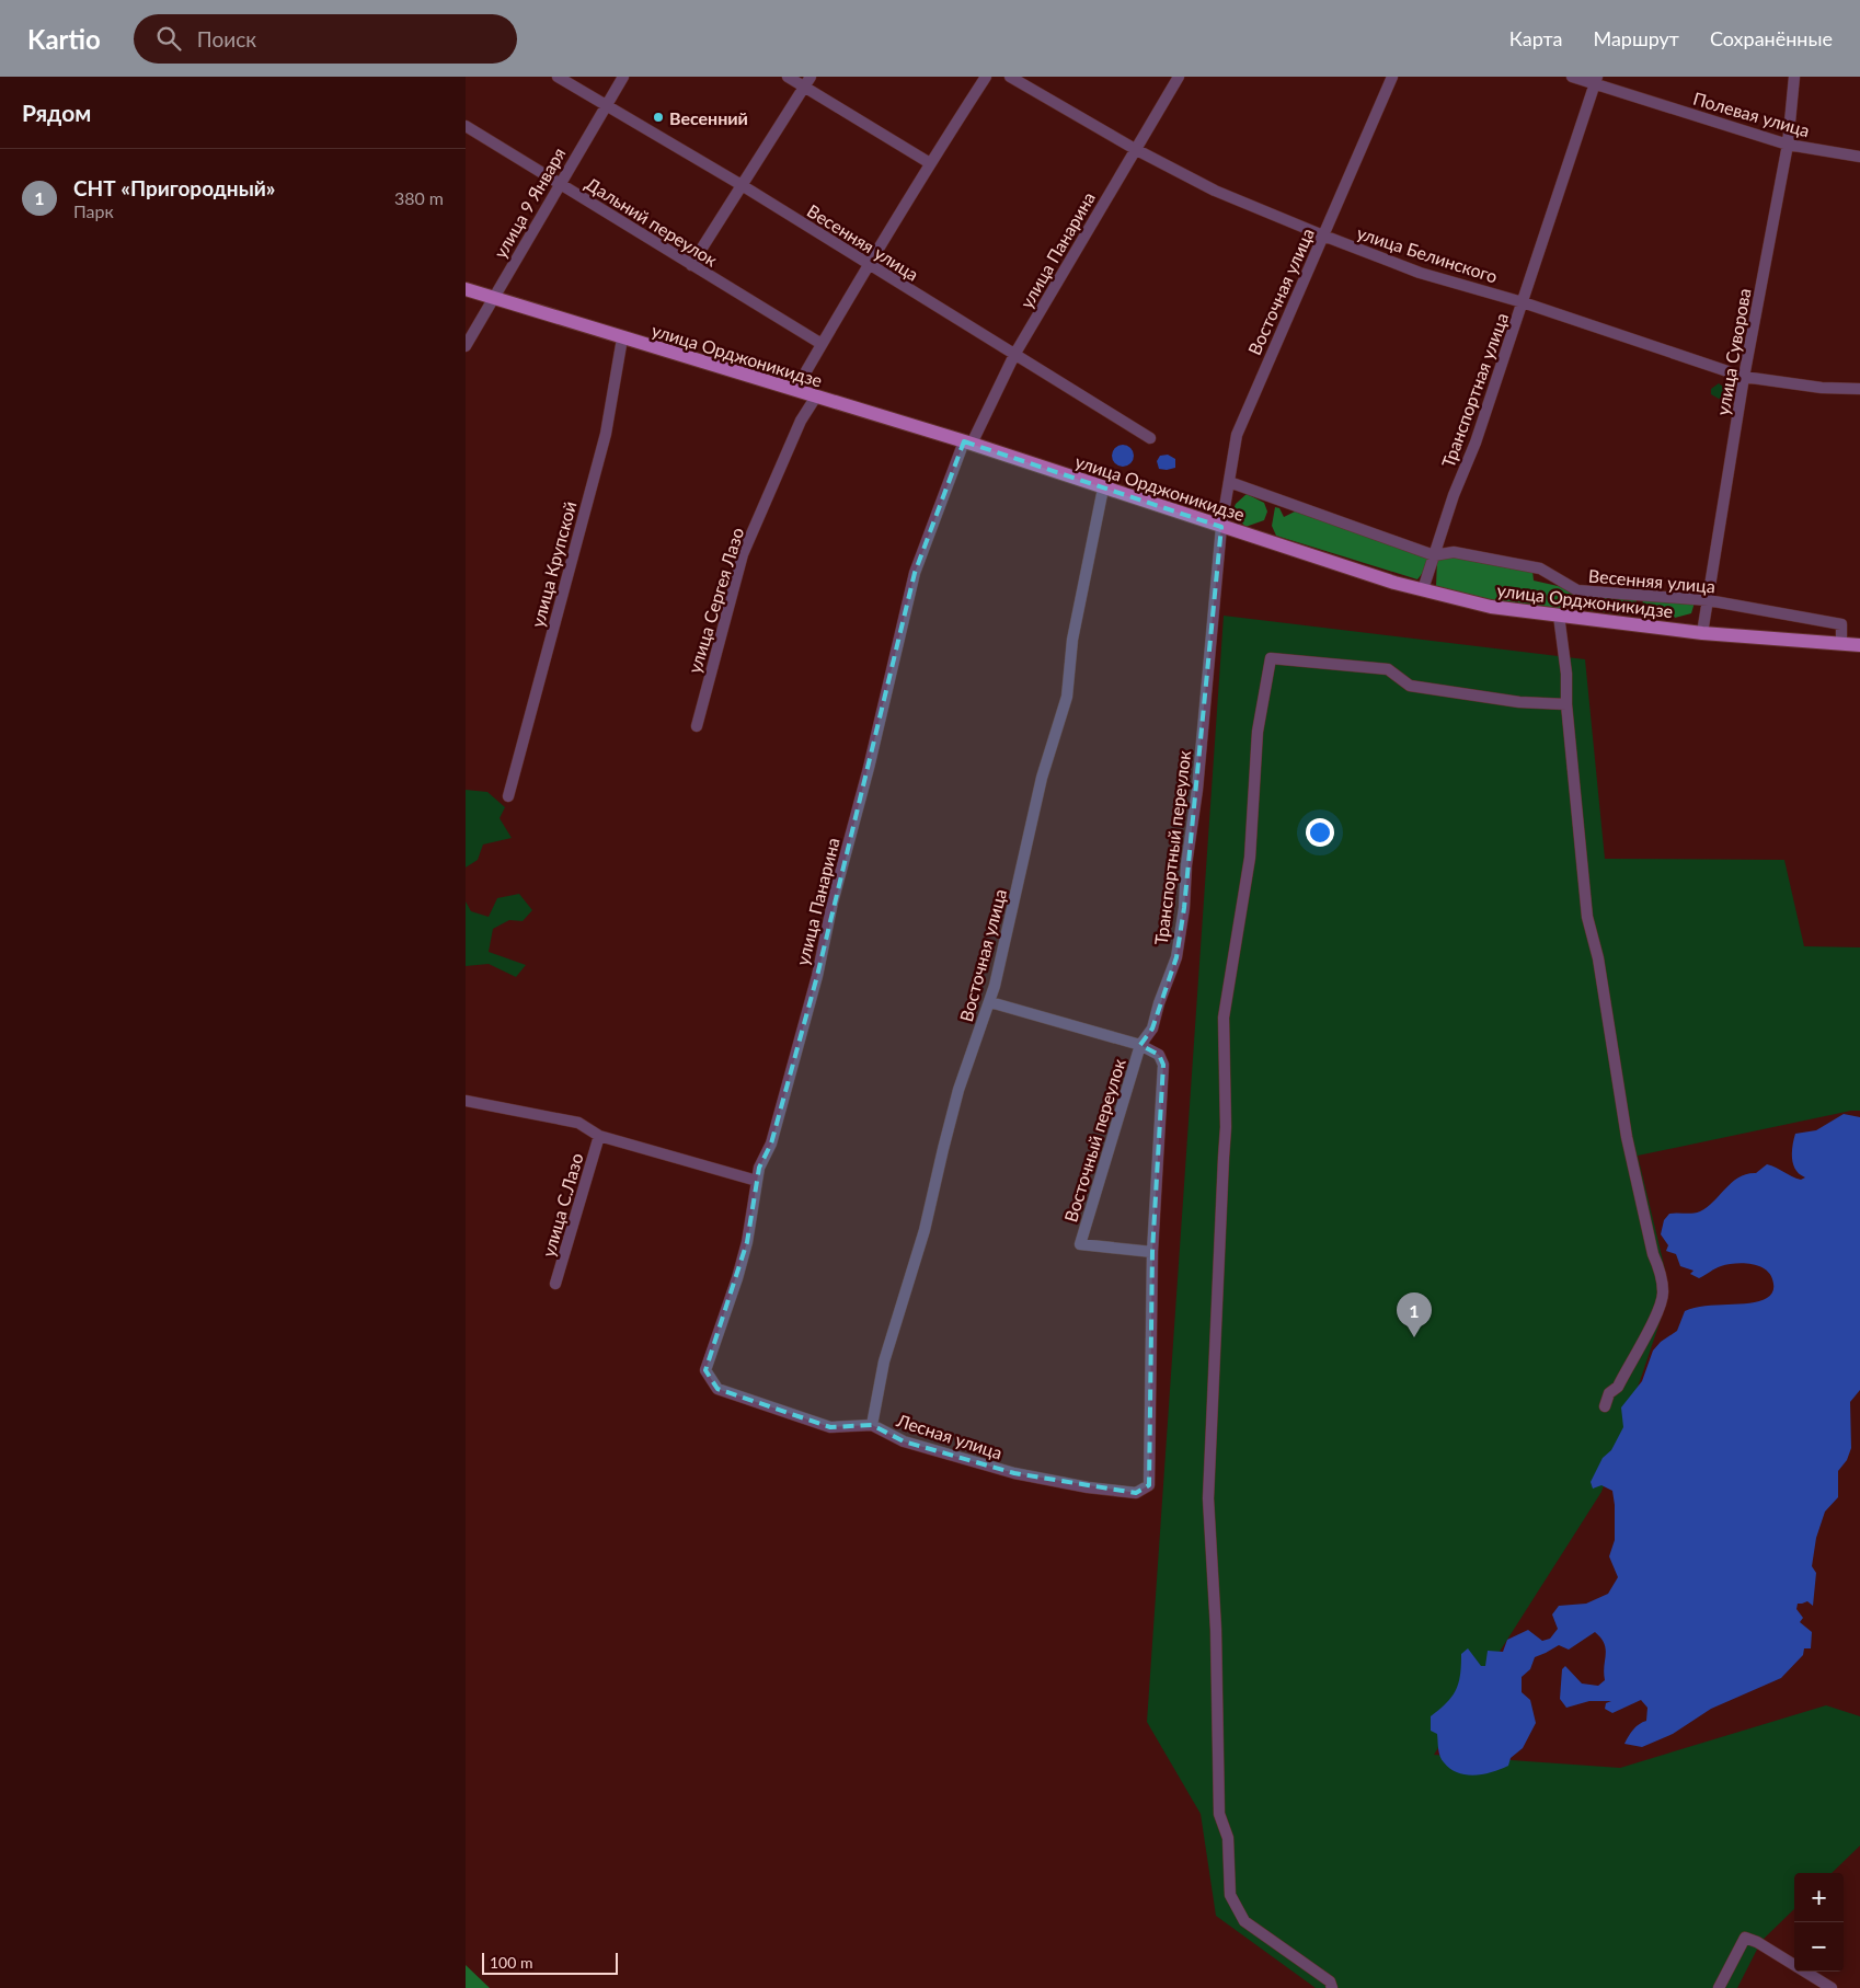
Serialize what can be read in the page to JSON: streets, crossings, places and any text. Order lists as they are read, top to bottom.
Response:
{
  "streets": {
    "main road": ["улица Орджоникидзе"],
    "street": [
      "Полевая улица",
      "улица 9 Января",
      "Дальний переулок",
      "Весенняя улица",
      "улица Панарина",
      "улица Белинского",
      "Восточная улица",
      "улица Суворова",
      "Транспортная улица",
      "улица Крупской",
      "улица Сергея Лазо",
      "Транспортный переулок",
      "Восточный переулок",
      "улица С.Лазо",
      "Лесная улица"
    ]
  },
  "crossings": [
    ["Полевая улица", "улица Суворова"],
    ["Полевая улица", "Транспортная улица"],
    ["улица 9 Января", "Дальний переулок"],
    ["улица 9 Января", "Весенняя улица"],
    ["улица 9 Января", "улица Орджоникидзе"],
    ["Весенняя улица", "улица Панарина"],
    ["Весенняя улица", "Восточная улица"],
    ["Весенняя улица", "улица Суворова"],
    ["Весенняя улица", "улица Орджоникидзе"],
    ["Весенняя улица", "Транспортная улица"],
    ["улица Панарина", "улица Белинского"],
    ["улица Панарина", "улица Орджоникидзе"],
    ["улица Панарина", "Лесная улица"],
    ["улица Белинского", "Восточная улица"],
    ["улица Белинского", "улица Суворова"],
    ["улица Белинского", "Транспортная улица"],
    ["Восточная улица", "улица Орджоникидзе"],
    ["Восточная улица", "Транспортный переулок"],
    ["Восточная улица", "Восточный переулок"],
    ["Восточная улица", "Лесная улица"],
    ["улица Суворова", "улица Орджоникидзе"],
    ["улица Орджоникидзе", "Транспортная улица"],
    ["улица Орджоникидзе", "улица Крупской"],
    ["улица Орджоникидзе", "улица Сергея Лазо"],
    ["улица Орджоникидзе", "Транспортный переулок"],
    ["Транспортный переулок", "Восточный переулок"],
    ["Восточный переулок", "Лесная улица"]
  ],
  "places": ["Весенний"],
  "scale_bar": "100 m",
  "page": {
    "header": "Kartio",
    "search": "Поиск",
    "nav": ["Карта", "Маршрут", "Сохранённые"],
    "heading": "Рядом",
    "list": [
      {
        "mark": "1",
        "name": "СНТ «Пригородный»",
        "note": "Парк",
        "value": "380 m"
      }
    ],
    "pins": "1",
    "map_buttons": ["+", "−"],
    "scale": "100 m"
  }
}
